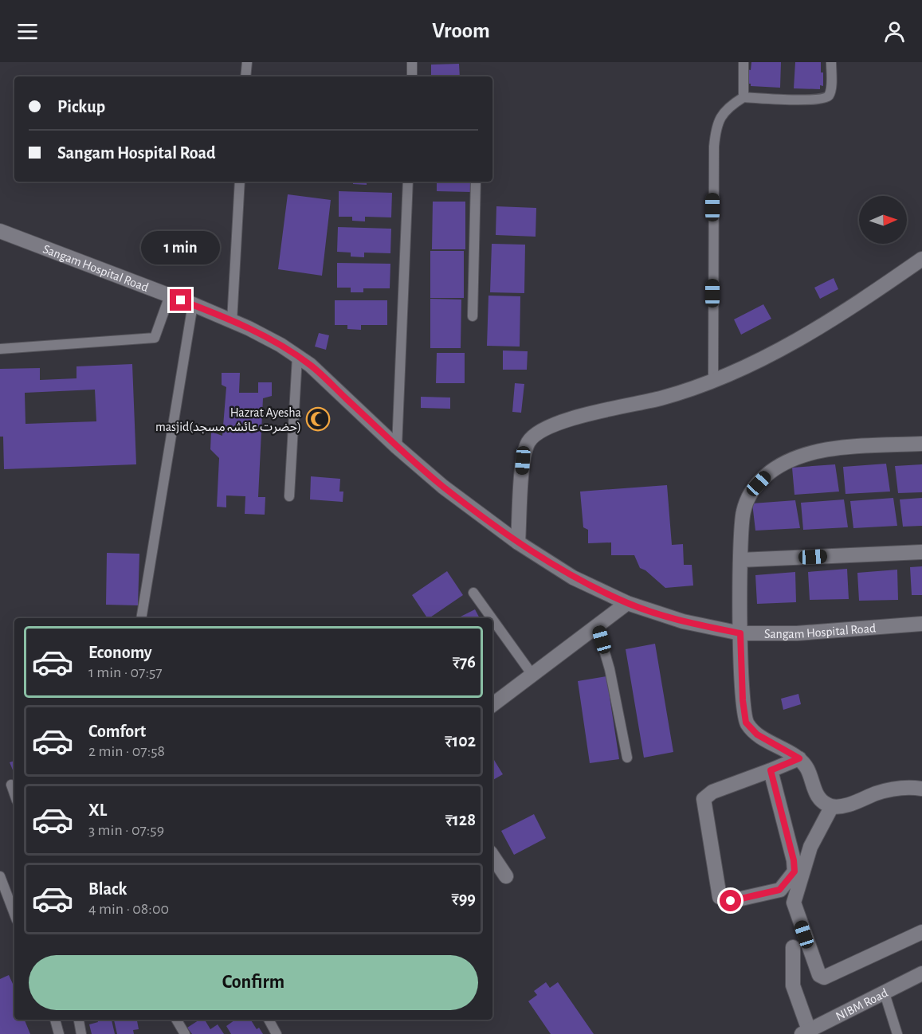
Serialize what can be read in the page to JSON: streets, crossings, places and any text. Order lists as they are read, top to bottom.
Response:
{
  "streets": {
    "street": ["Sangam Hospital Road", "NIBM Road"]
  },
  "places": {
    "mosque": ["Hazrat Ayesha masjid(حضرت عائشہ مسجد)"]
  },
  "north": "right",
  "page": {
    "header": "Vroom",
    "banner": ["Pickup", "Sangam Hospital Road"],
    "bubble": "1 min",
    "list": [
      {
        "name": "Economy",
        "note": "1 min · 07:57",
        "value": "₹76"
      },
      {
        "name": "Comfort",
        "note": "2 min · 07:58",
        "value": "₹102"
      },
      {
        "name": "XL",
        "note": "3 min · 07:59",
        "value": "₹128"
      },
      {
        "name": "Black",
        "note": "4 min · 08:00",
        "value": "₹99"
      }
    ],
    "buttons": "Confirm"
  }
}
